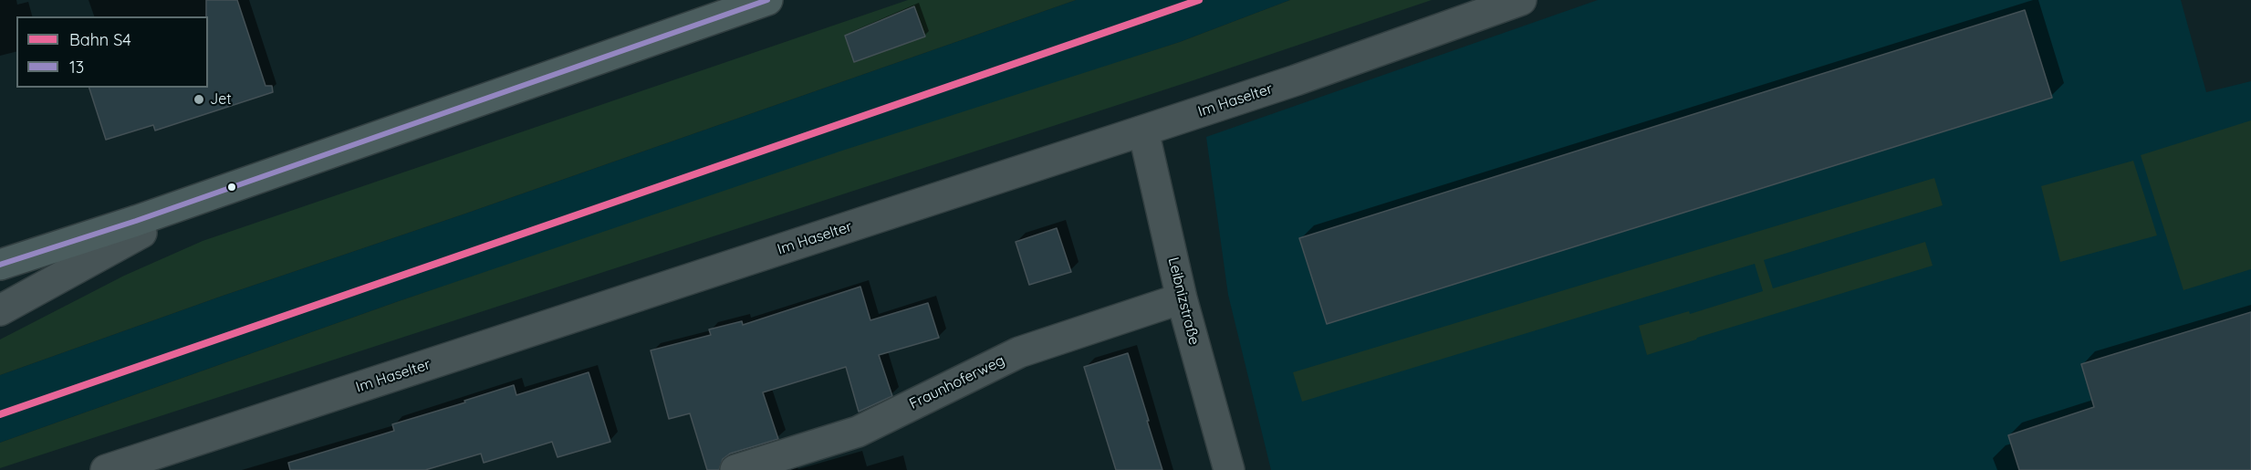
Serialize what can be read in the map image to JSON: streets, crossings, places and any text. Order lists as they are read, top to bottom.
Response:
{
  "streets": {
    "street": ["Im Haselter", "Leibnizstraße", "Fraunhoferweg"]
  },
  "crossings": [
    ["Im Haselter", "Leibnizstraße"],
    ["Leibnizstraße", "Fraunhoferweg"]
  ],
  "places": ["Jet"],
  "lines": ["rail line S4", "transit line 13"],
  "legend": ["Bahn S4", "13"]
}
